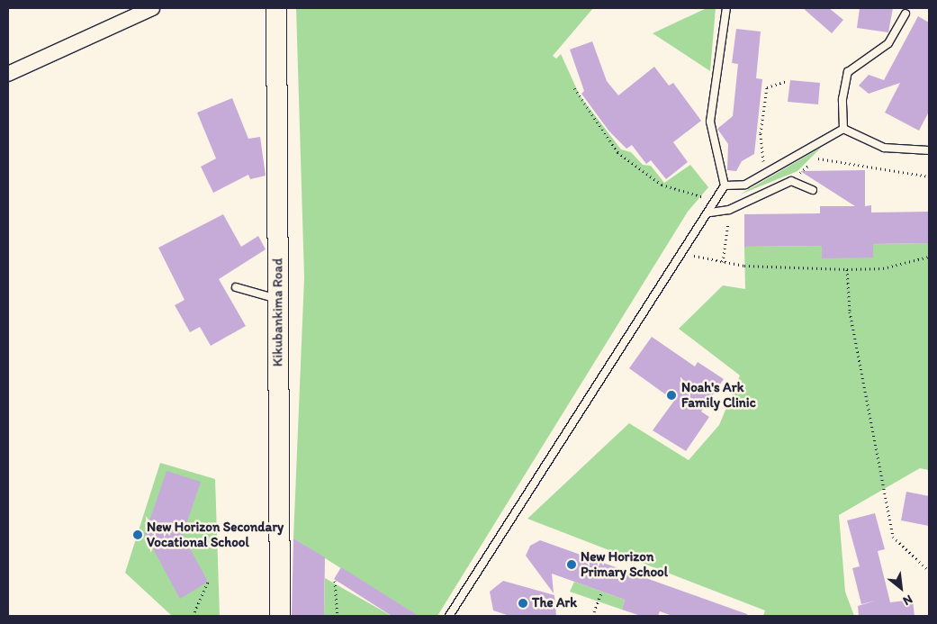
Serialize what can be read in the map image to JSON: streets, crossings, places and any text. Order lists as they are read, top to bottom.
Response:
{
  "streets": {
    "street": ["Kikubankima Road"]
  },
  "places": [
    "Noah's Ark Family Clinic",
    "New Horizon Secondary Vocational School",
    "New Horizon Primary School",
    "The Ark"
  ],
  "north": "bottom right"
}
